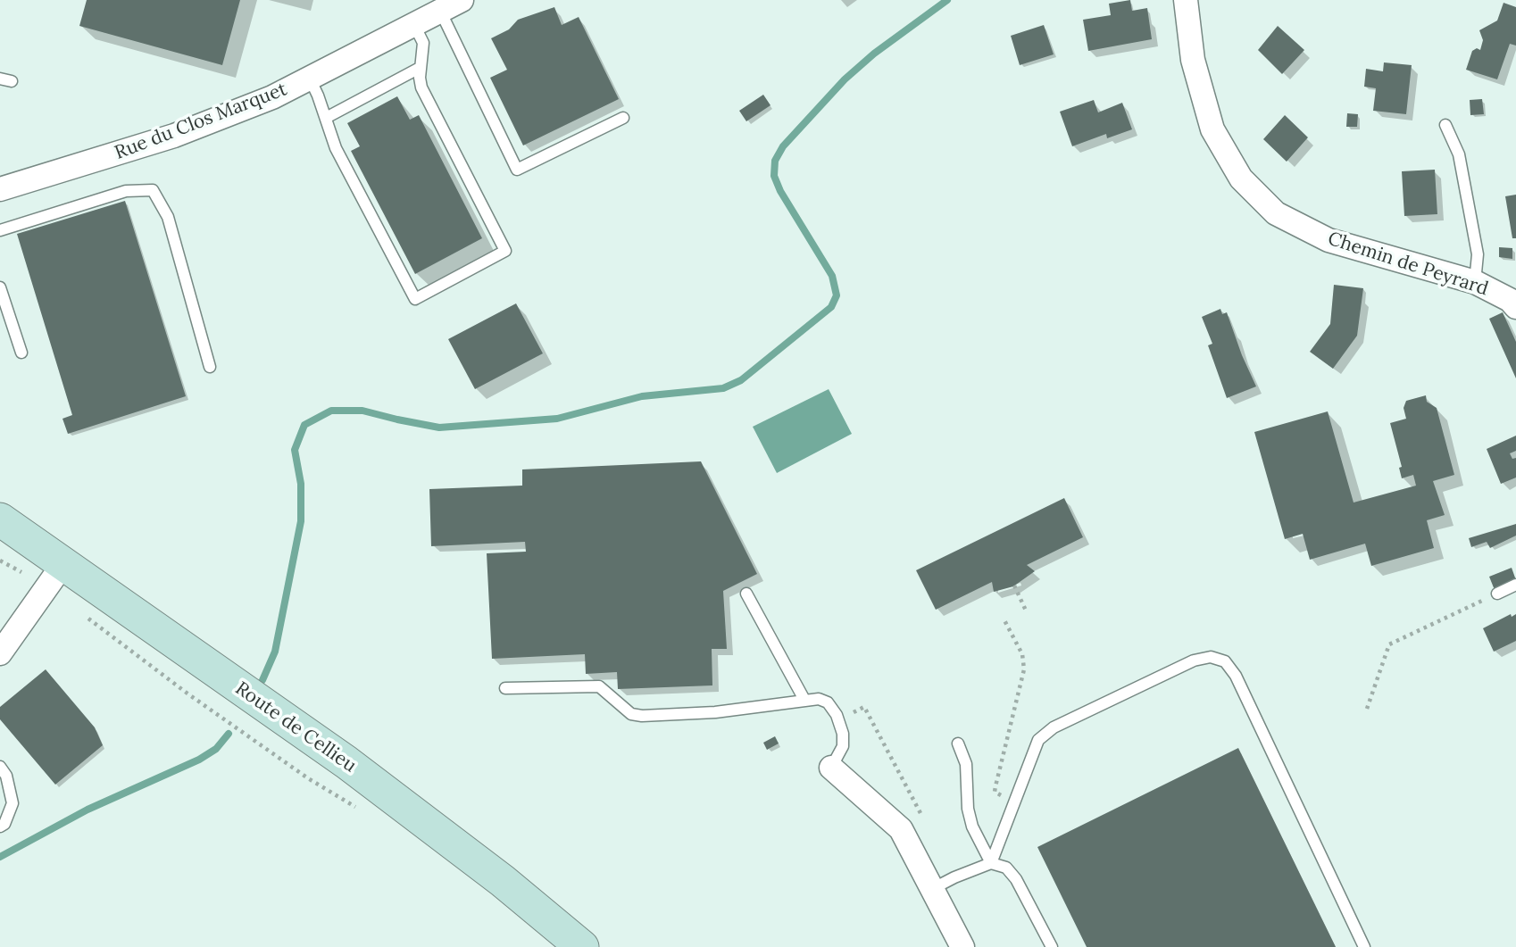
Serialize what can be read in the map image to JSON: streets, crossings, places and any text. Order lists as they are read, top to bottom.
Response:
{
  "streets": {
    "main road": ["Route de Cellieu"],
    "street": ["Rue du Clos Marquet", "Chemin de Peyrard"]
  }
}
